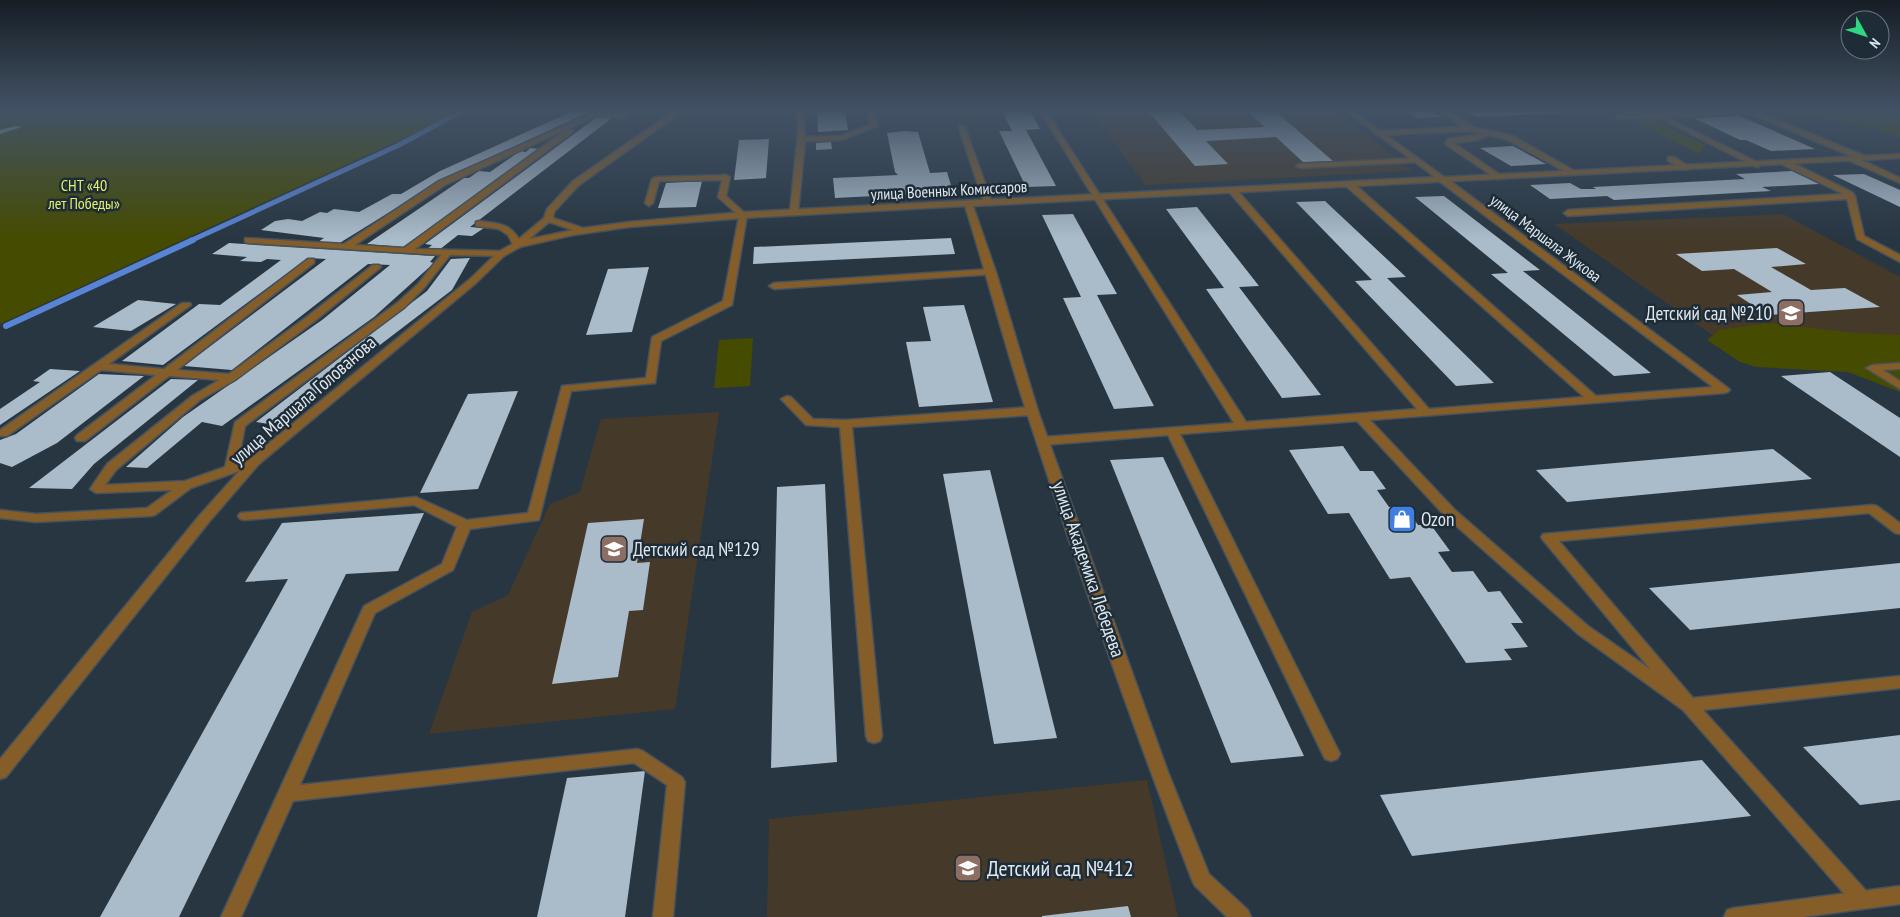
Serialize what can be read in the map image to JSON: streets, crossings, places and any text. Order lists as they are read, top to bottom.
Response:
{
  "streets": {
    "street": [
      "улица Военных Комиссаров",
      "улица Маршала Жукова",
      "улица Маршала Голованова",
      "улица Академика Лебедева"
    ]
  },
  "crossings": [
    ["улица Военных Комиссаров", "улица Маршала Жукова"],
    ["улица Военных Комиссаров", "улица Маршала Голованова"],
    ["улица Военных Комиссаров", "улица Академика Лебедева"]
  ],
  "parks": ["СНТ «40 лет Победы»"],
  "places": {
    "school or university": ["Детский сад №210", "Детский сад №129", "Детский сад №412"],
    "shop": ["Ozon"]
  },
  "north": "bottom right"
}
